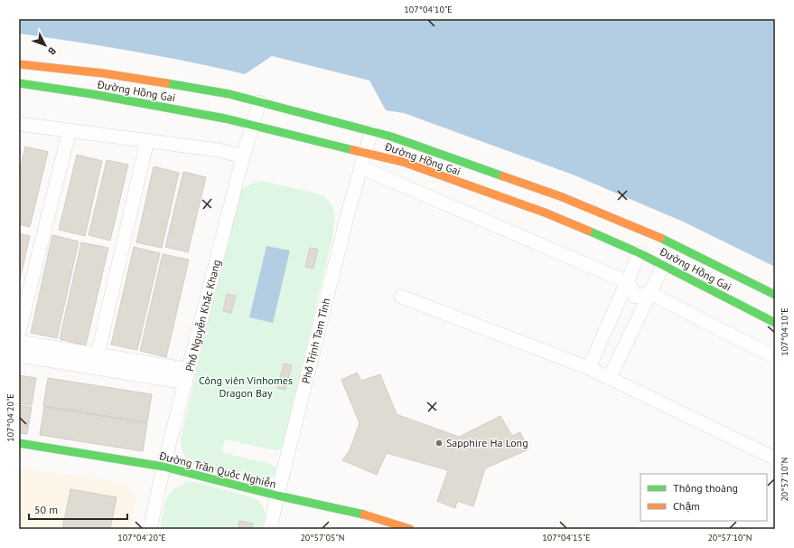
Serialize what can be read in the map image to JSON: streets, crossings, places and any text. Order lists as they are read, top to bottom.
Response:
{
  "streets": {
    "street": [
      "Đường Hồng Gai",
      "Phố Nguyễn Khắc Khang",
      "Phố Trịnh Tam Tỉnh",
      "Đường Trần Quốc Nghiễn"
    ]
  },
  "crossings": [
    ["Đường Hồng Gai", "Phố Nguyễn Khắc Khang"],
    ["Đường Hồng Gai", "Phố Trịnh Tam Tỉnh"],
    ["Phố Nguyễn Khắc Khang", "Đường Trần Quốc Nghiễn"],
    ["Phố Trịnh Tam Tỉnh", "Đường Trần Quốc Nghiễn"]
  ],
  "parks": ["Công viên Vinhomes Dragon Bay"],
  "places": ["Sapphire Ha Long"],
  "legend": ["Thông thoáng", "Chậm"],
  "scale_bar": "50 m",
  "north": "bottom right",
  "coordinates": [
    "107°04'10\"E",
    "107°04'20\"E",
    "20°57'10\"N",
    "20°57'05\"N",
    "107°04'15\"E"
  ]
}
